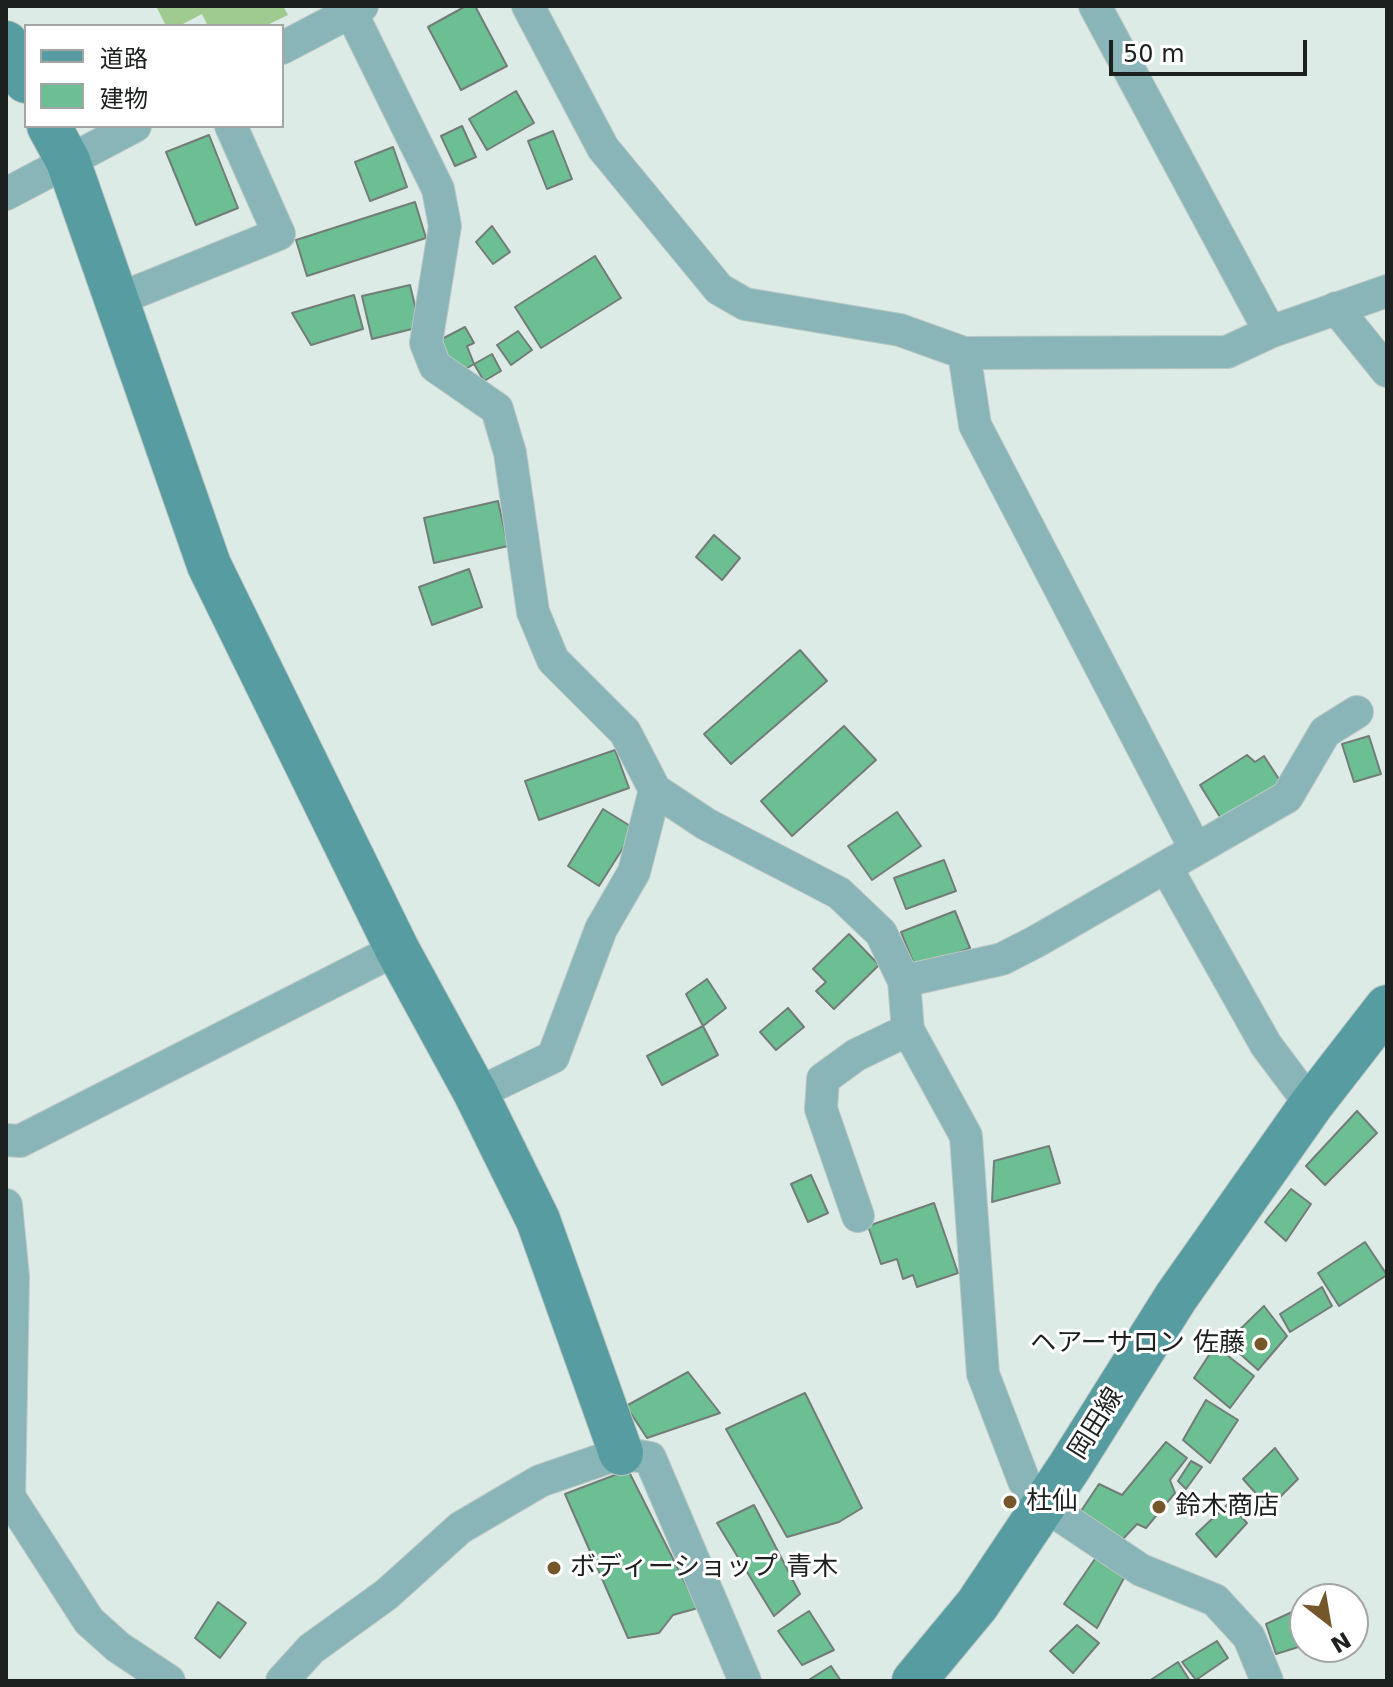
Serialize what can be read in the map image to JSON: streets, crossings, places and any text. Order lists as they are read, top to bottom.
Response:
{
  "streets": {
    "street": ["岡田線"]
  },
  "places": [
    "ヘアーサロン 佐藤",
    "杜仙",
    "鈴木商店",
    "ボディーショップ 青木"
  ],
  "legend": ["道路", "建物"],
  "scale_bar": "50 m",
  "north": "bottom right"
}
